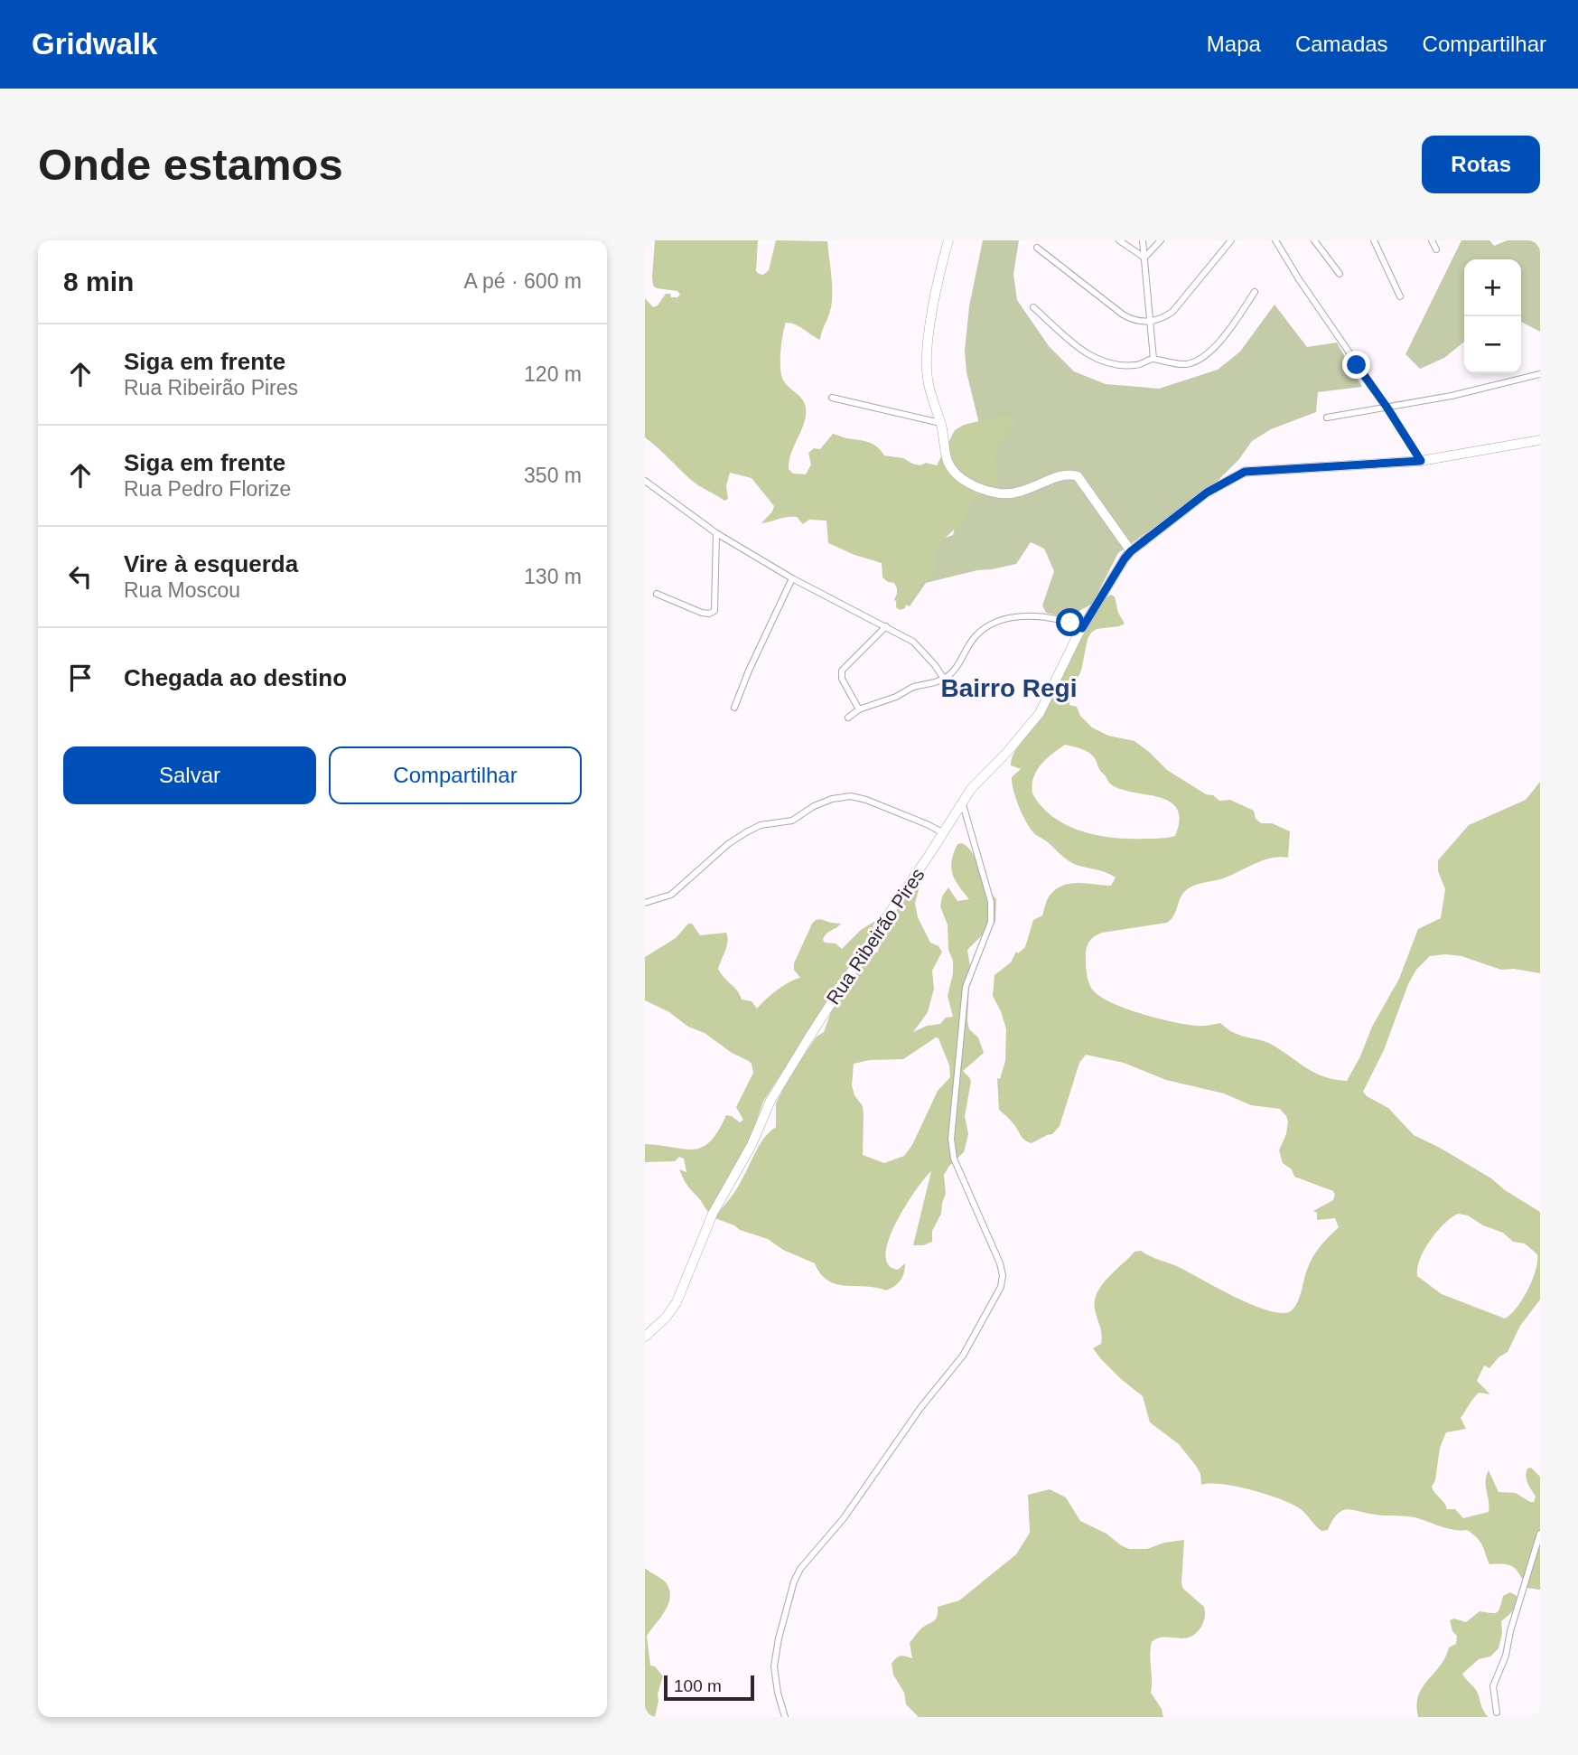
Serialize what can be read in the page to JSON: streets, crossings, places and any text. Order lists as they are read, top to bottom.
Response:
{
  "streets": {
    "street": ["Rua Ribeirão Pires"]
  },
  "districts": ["Bairro Regi"],
  "scale_bar": "100 m",
  "page": {
    "header": "Gridwalk",
    "nav": ["Mapa", "Camadas", "Compartilhar"],
    "buttons": [
      "Rotas",
      ["Salvar", "Compartilhar"]
    ],
    "title": "Onde estamos",
    "heading": ["8 min", "A pé · 600 m"],
    "map_buttons": ["+", "−"],
    "list": [
      ["Siga em frente", "Rua Ribeirão Pires", "120 m"],
      ["Siga em frente", "Rua Pedro Florize", "350 m"],
      ["Vire à esquerda", "Rua Moscou", "130 m"],
      "Chegada ao destino"
    ],
    "scale": "100 m"
  }
}
